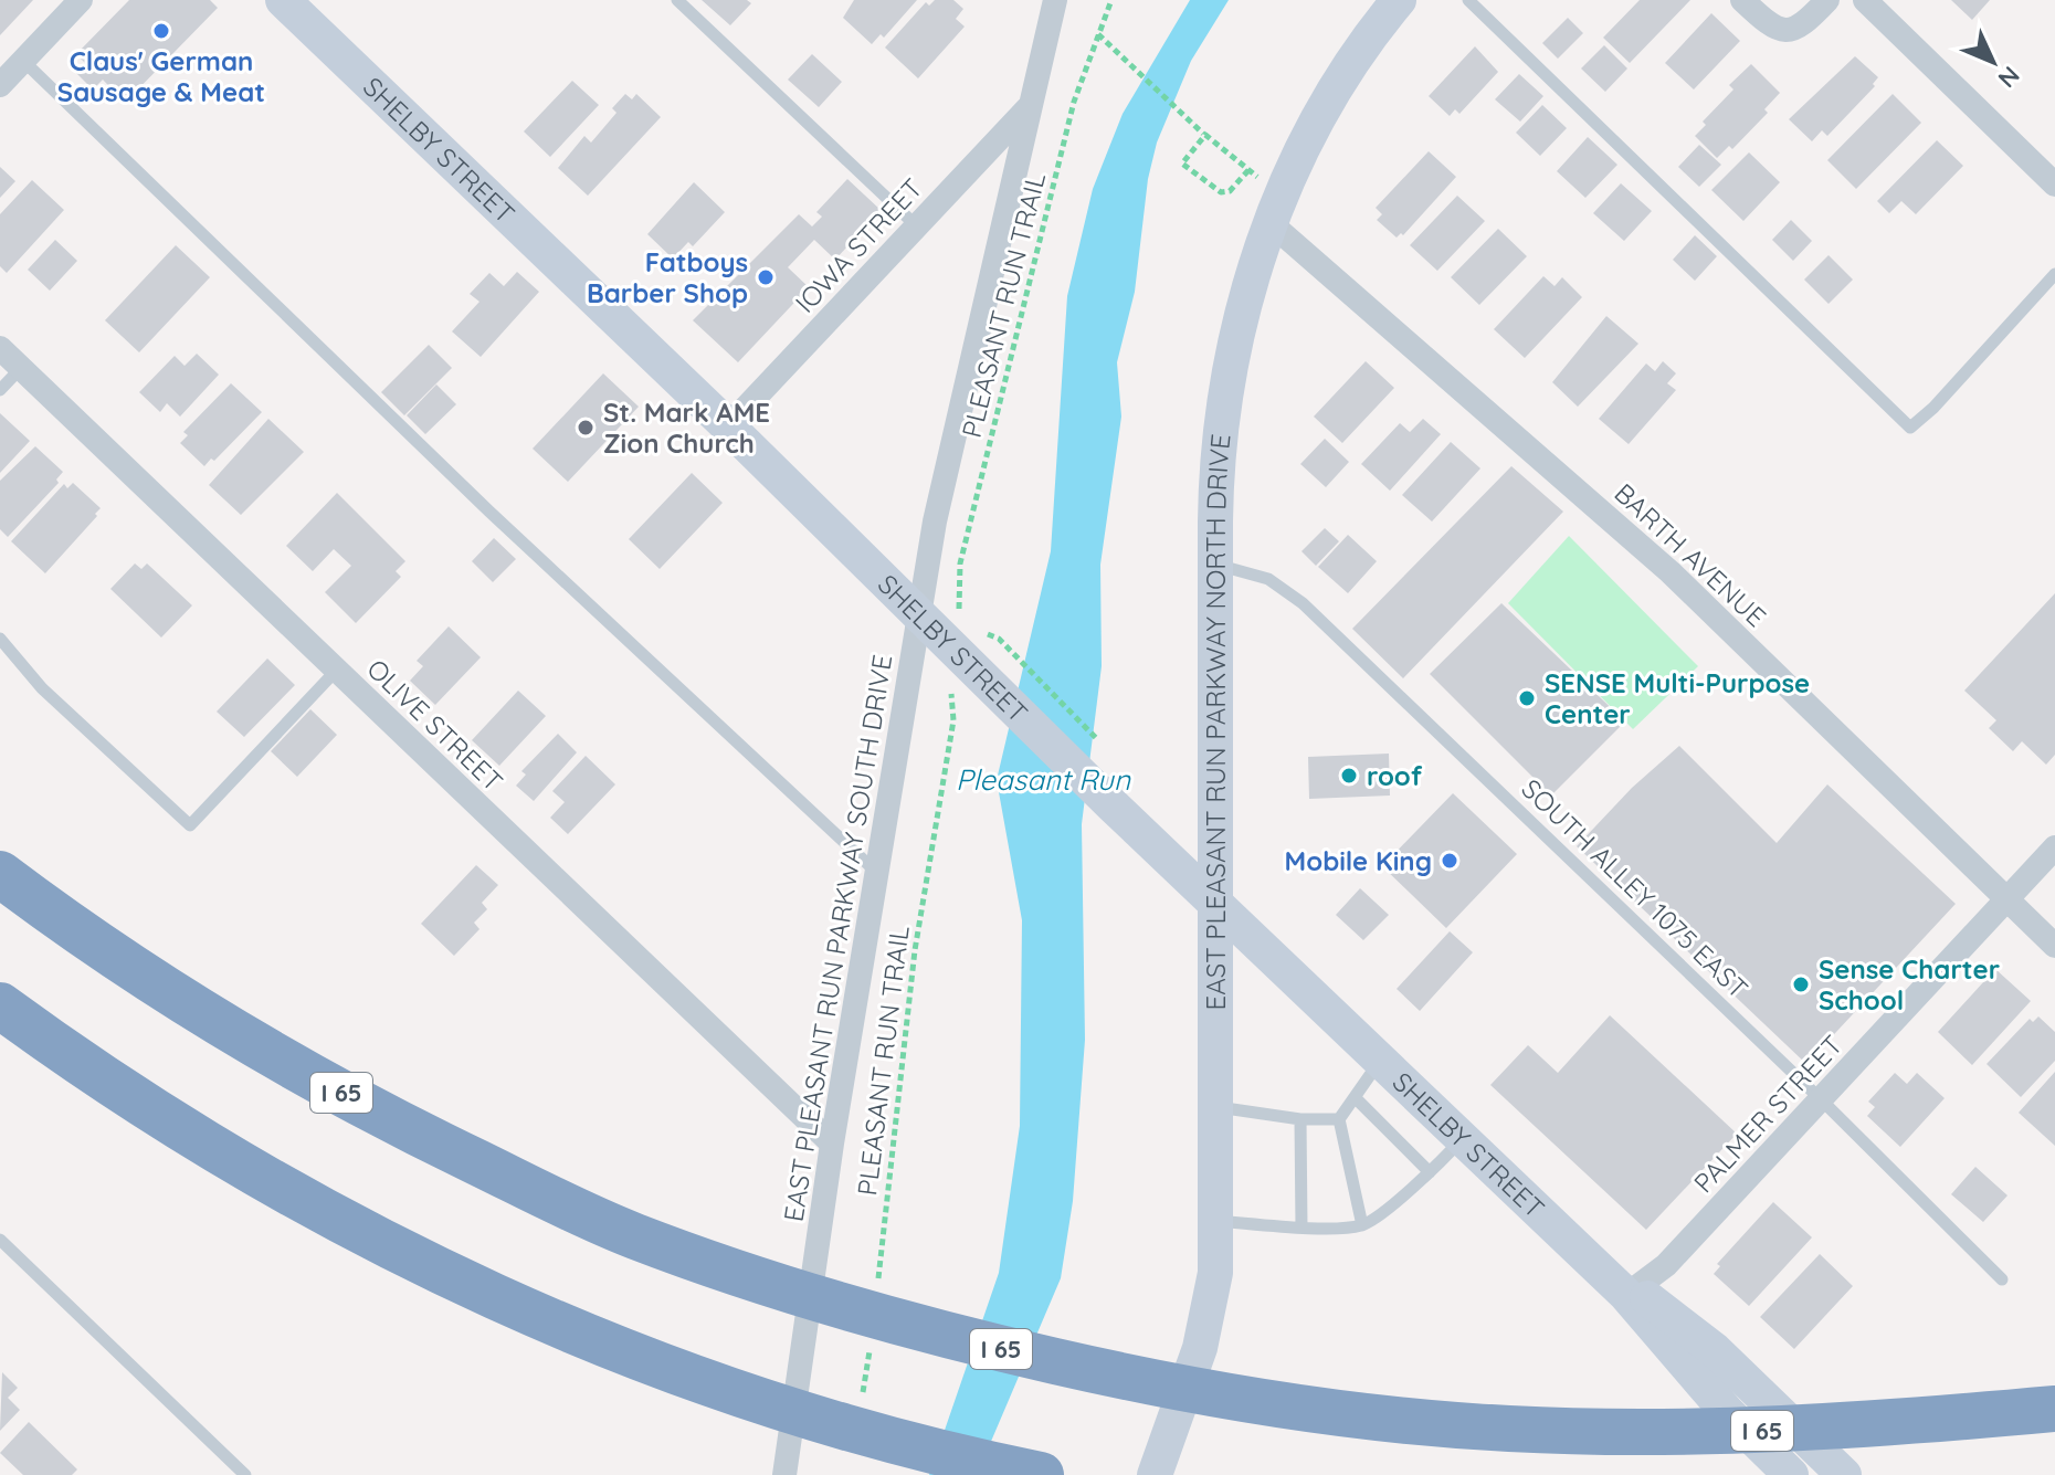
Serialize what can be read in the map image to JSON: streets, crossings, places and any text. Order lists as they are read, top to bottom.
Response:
{
  "streets": {
    "highway": ["I 65"],
    "main road": ["SHELBY STREET", "EAST PLEASANT RUN PARKWAY NORTH DRIVE"],
    "street": [
      "IOWA STREET",
      "BARTH AVENUE",
      "OLIVE STREET",
      "EAST PLEASANT RUN PARKWAY SOUTH DRIVE",
      "PALMER STREET"
    ],
    "lane": ["SOUTH ALLEY 1075 EAST"],
    "path": ["PLEASANT RUN TRAIL"]
  },
  "crossings": [
    ["SHELBY STREET", "IOWA STREET"],
    ["SHELBY STREET", "PLEASANT RUN TRAIL"],
    ["SHELBY STREET", "EAST PLEASANT RUN PARKWAY NORTH DRIVE"],
    ["SHELBY STREET", "EAST PLEASANT RUN PARKWAY SOUTH DRIVE"],
    ["SHELBY STREET", "PALMER STREET"],
    ["IOWA STREET", "EAST PLEASANT RUN PARKWAY SOUTH DRIVE"],
    ["BARTH AVENUE", "EAST PLEASANT RUN PARKWAY NORTH DRIVE"],
    ["BARTH AVENUE", "PALMER STREET"],
    ["EAST PLEASANT RUN PARKWAY NORTH DRIVE", "SOUTH ALLEY 1075 EAST"],
    ["OLIVE STREET", "EAST PLEASANT RUN PARKWAY SOUTH DRIVE"],
    ["SOUTH ALLEY 1075 EAST", "PALMER STREET"]
  ],
  "water": ["Pleasant Run"],
  "places": [
    "Claus' German Sausage & Meat",
    "Fatboys Barber Shop",
    "St. Mark AME Zion Church",
    "SENSE Multi-Purpose Center",
    "roof",
    "Mobile King",
    "Sense Charter School"
  ],
  "north": "bottom right"
}
